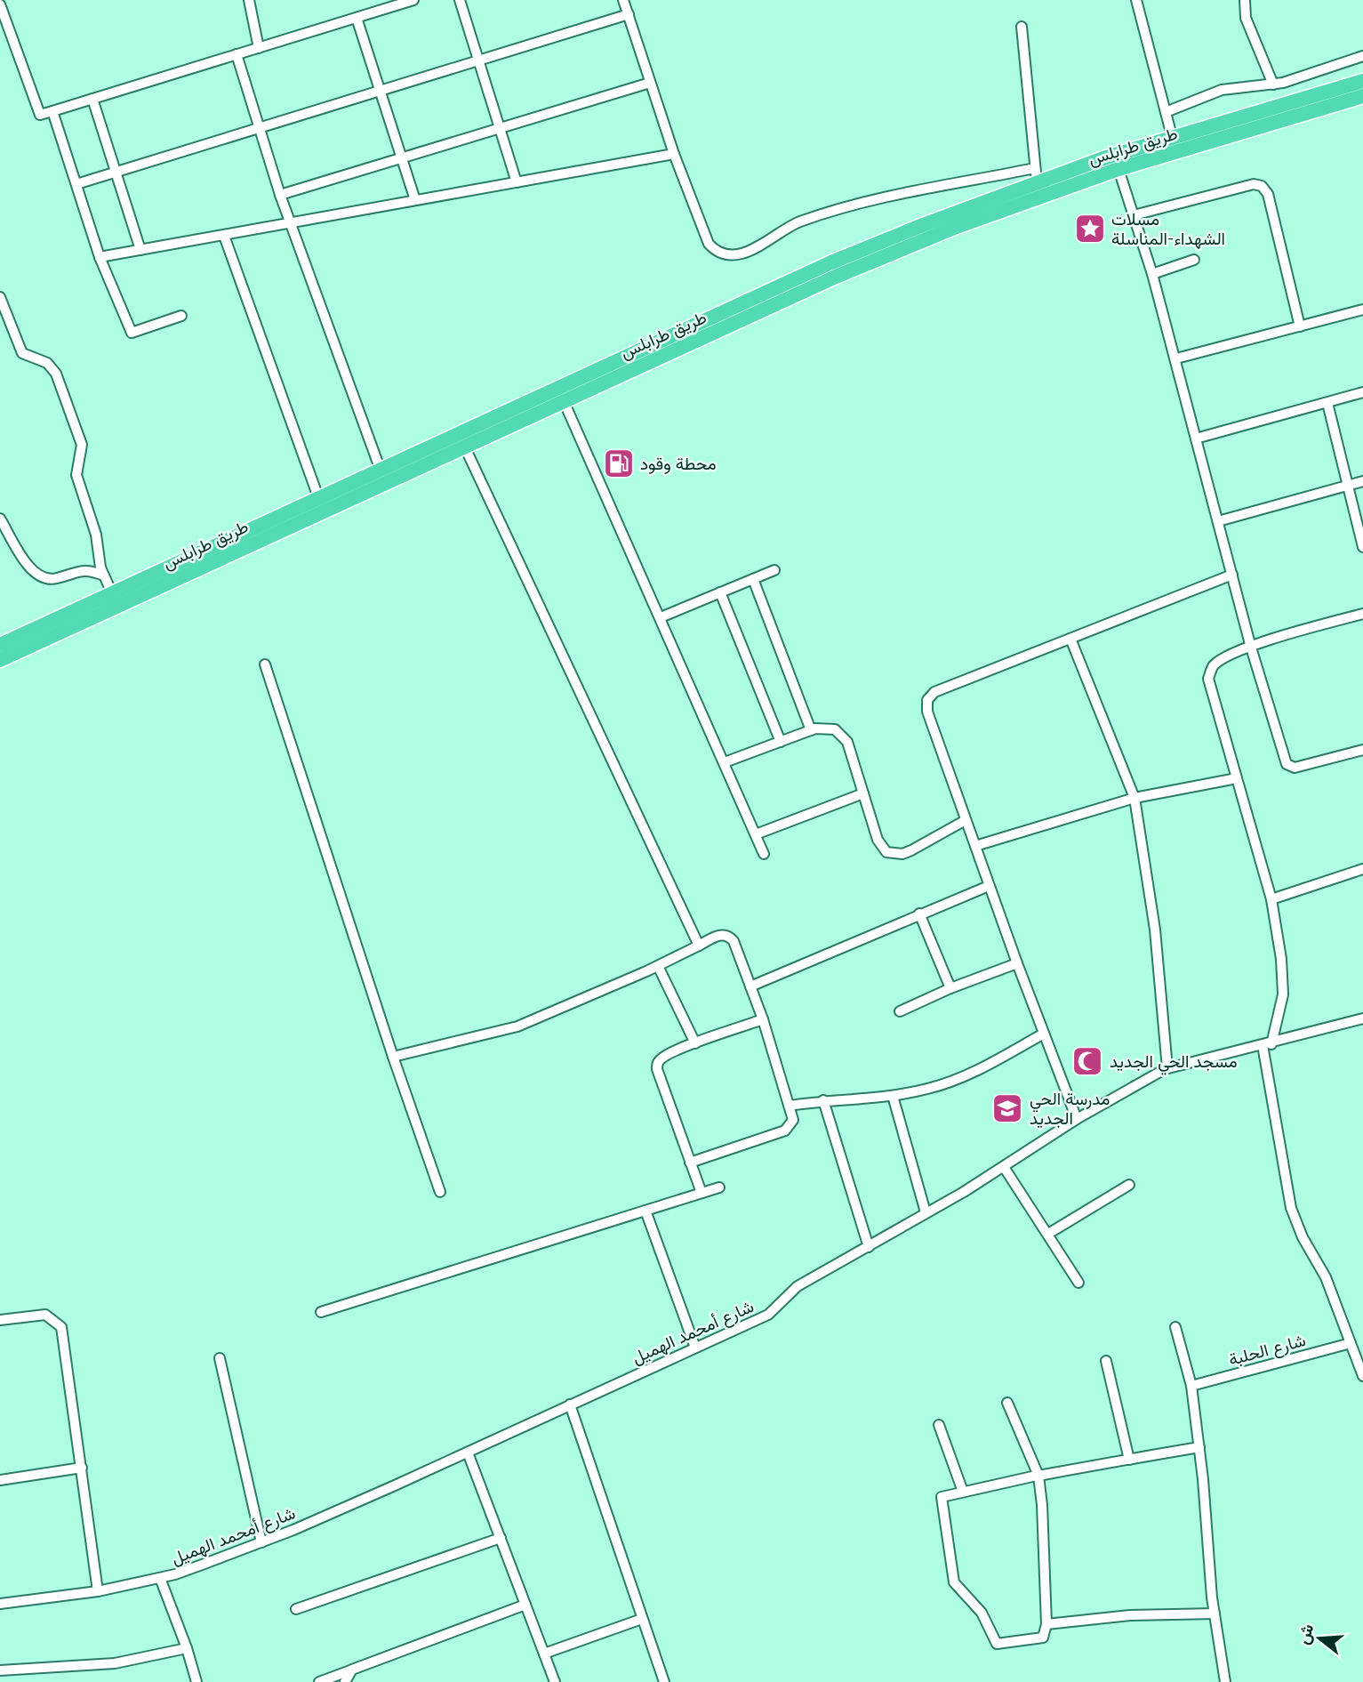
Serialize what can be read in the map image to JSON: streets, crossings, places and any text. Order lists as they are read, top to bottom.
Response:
{
  "streets": {
    "highway": ["طريق طرابلس"],
    "street": ["شارع أمحمد الهميل", "شارع الحلبة"]
  },
  "places": {
    "place": ["مسلات الشهداء-المناسلة"],
    "fuel station": ["محطة وقود"],
    "mosque": ["مسجد الحي الجديد"],
    "school or university": ["مدرسة الحي الجديد"]
  },
  "north": "left"
}
